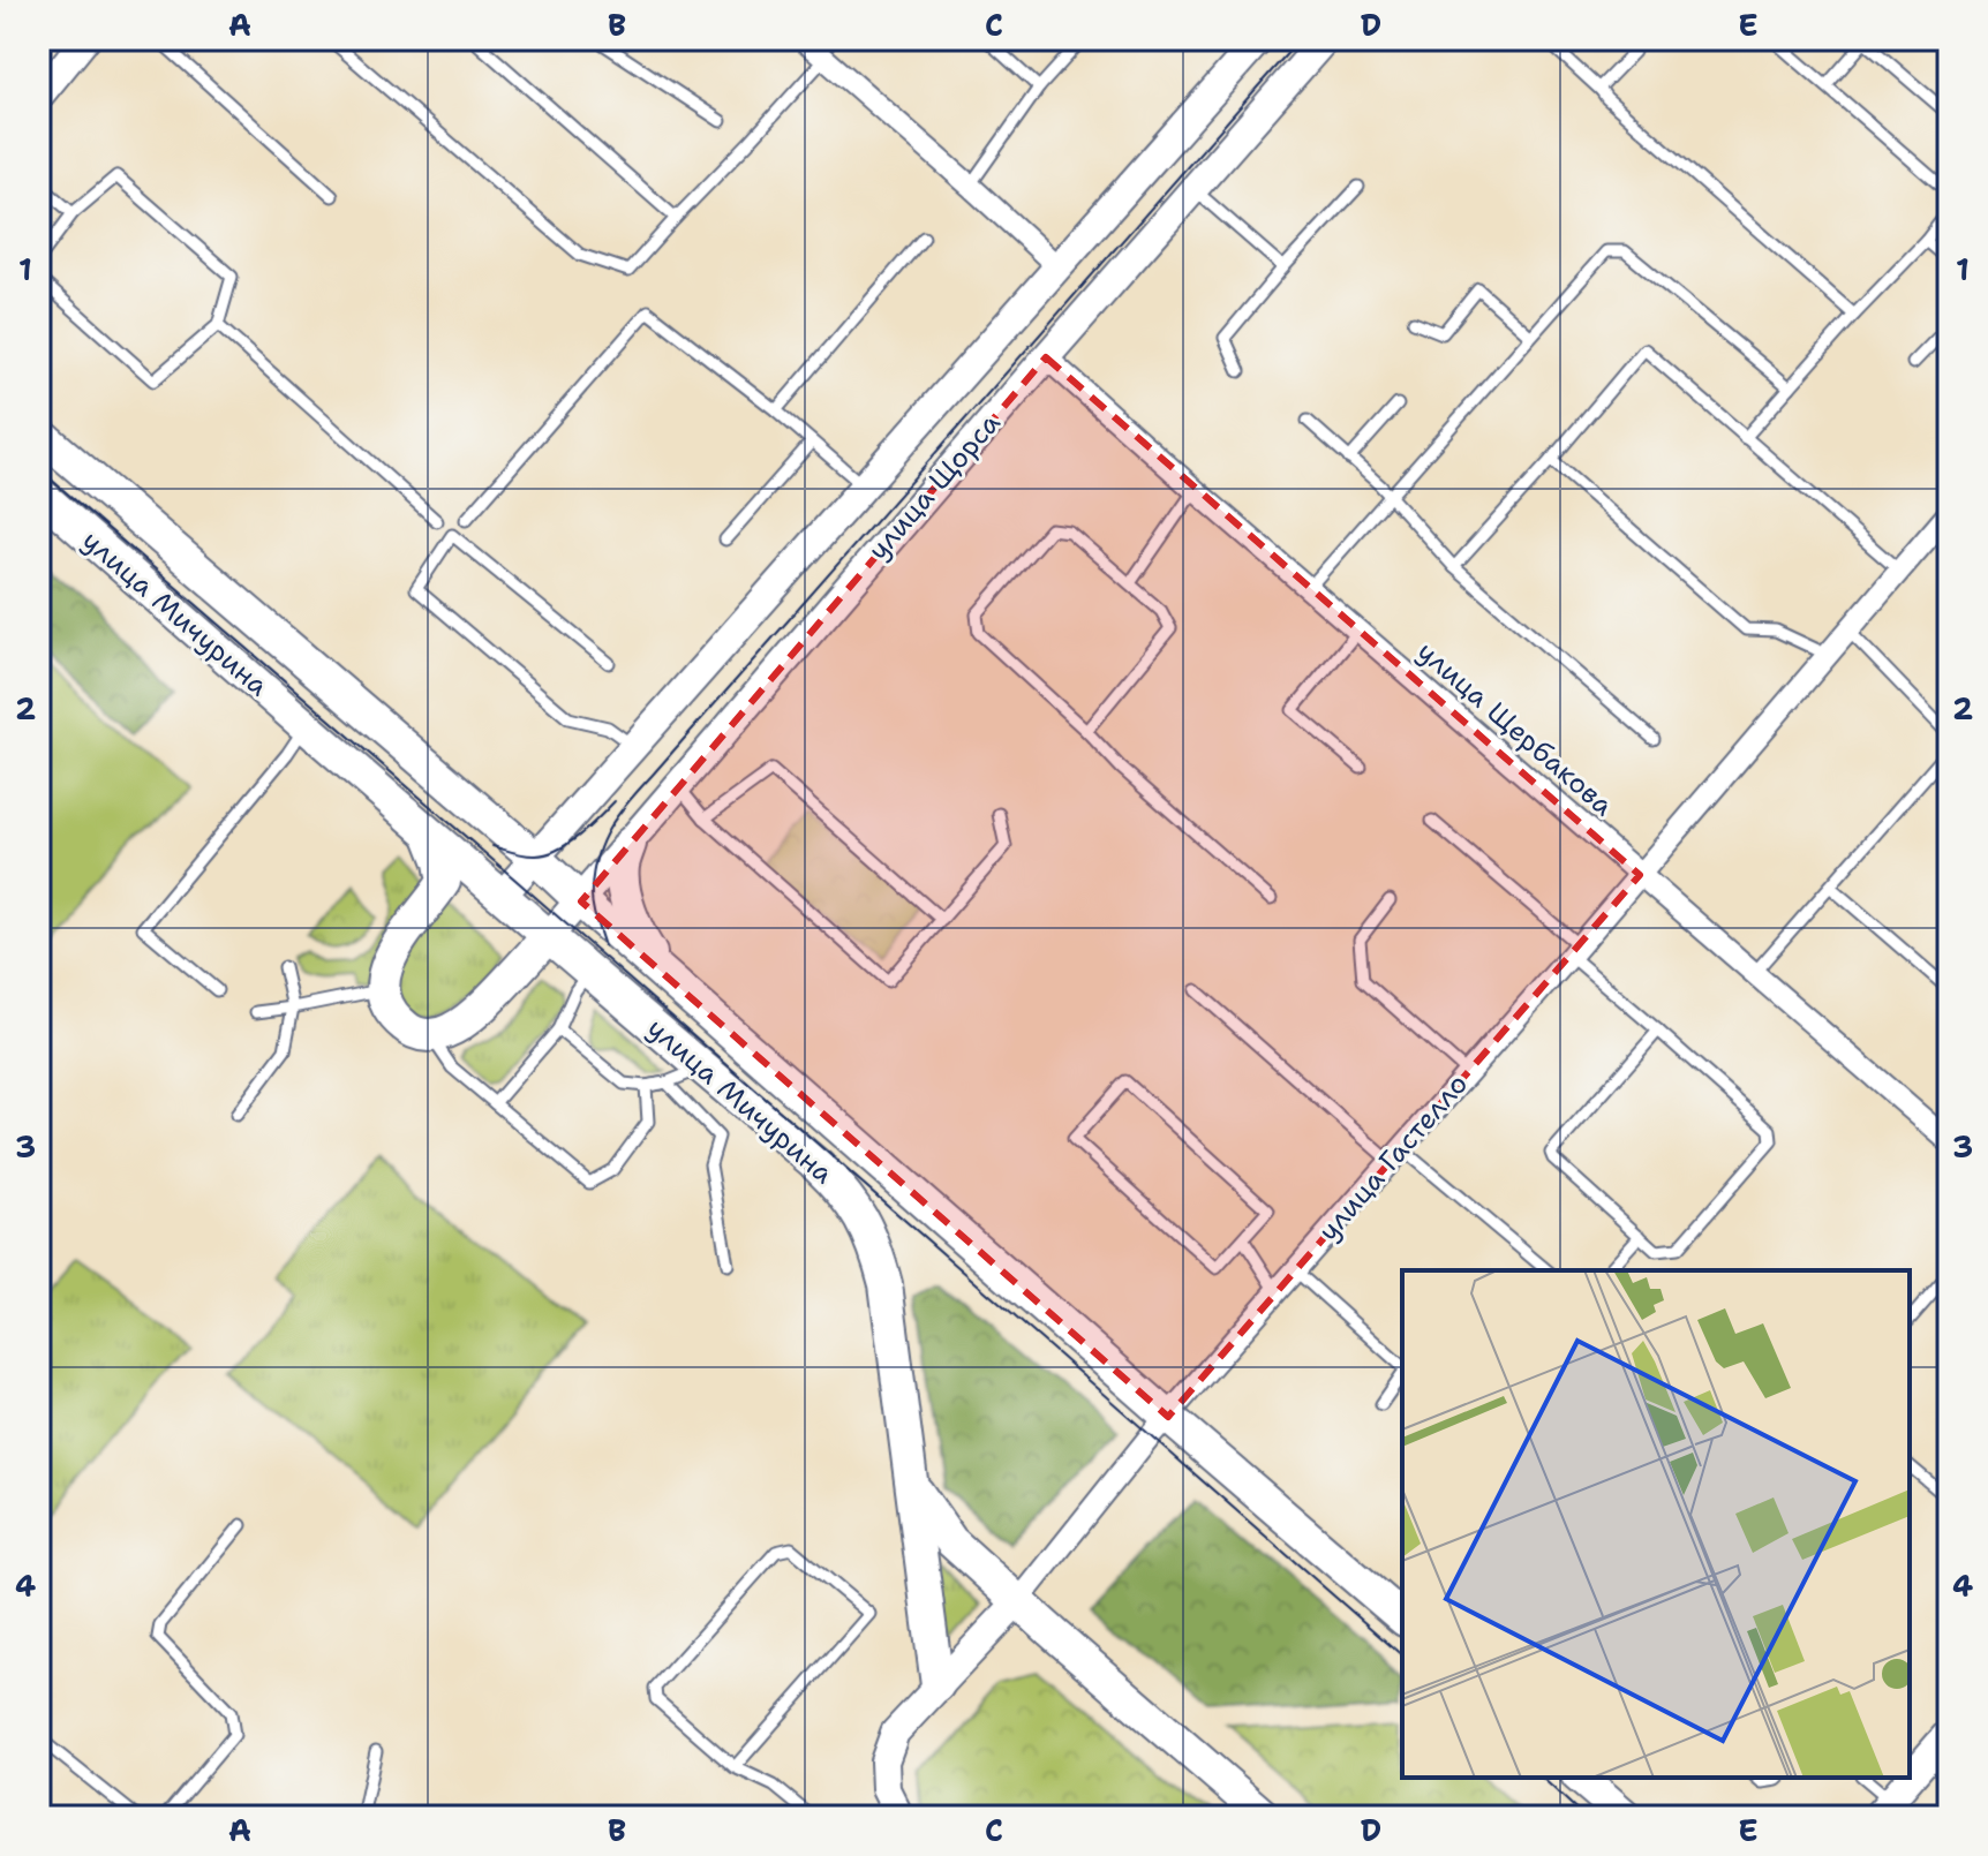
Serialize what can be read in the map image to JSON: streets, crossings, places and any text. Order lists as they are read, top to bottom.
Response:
{
  "streets": {
    "main road": ["улица Щорса", "улица Мичурина", "улица Гастелло"],
    "street": ["улица Щербакова"]
  },
  "crossings": [
    ["улица Щорса", "улица Мичурина"],
    ["улица Щорса", "улица Щербакова"],
    ["улица Мичурина", "улица Гастелло"],
    ["улица Щербакова", "улица Гастелло"]
  ],
  "grid": {
    "columns": [
      "A",
      "B",
      "C",
      "D",
      "E"
    ],
    "rows": [
      "1",
      "2",
      "3",
      "4"
    ]
  }
}
